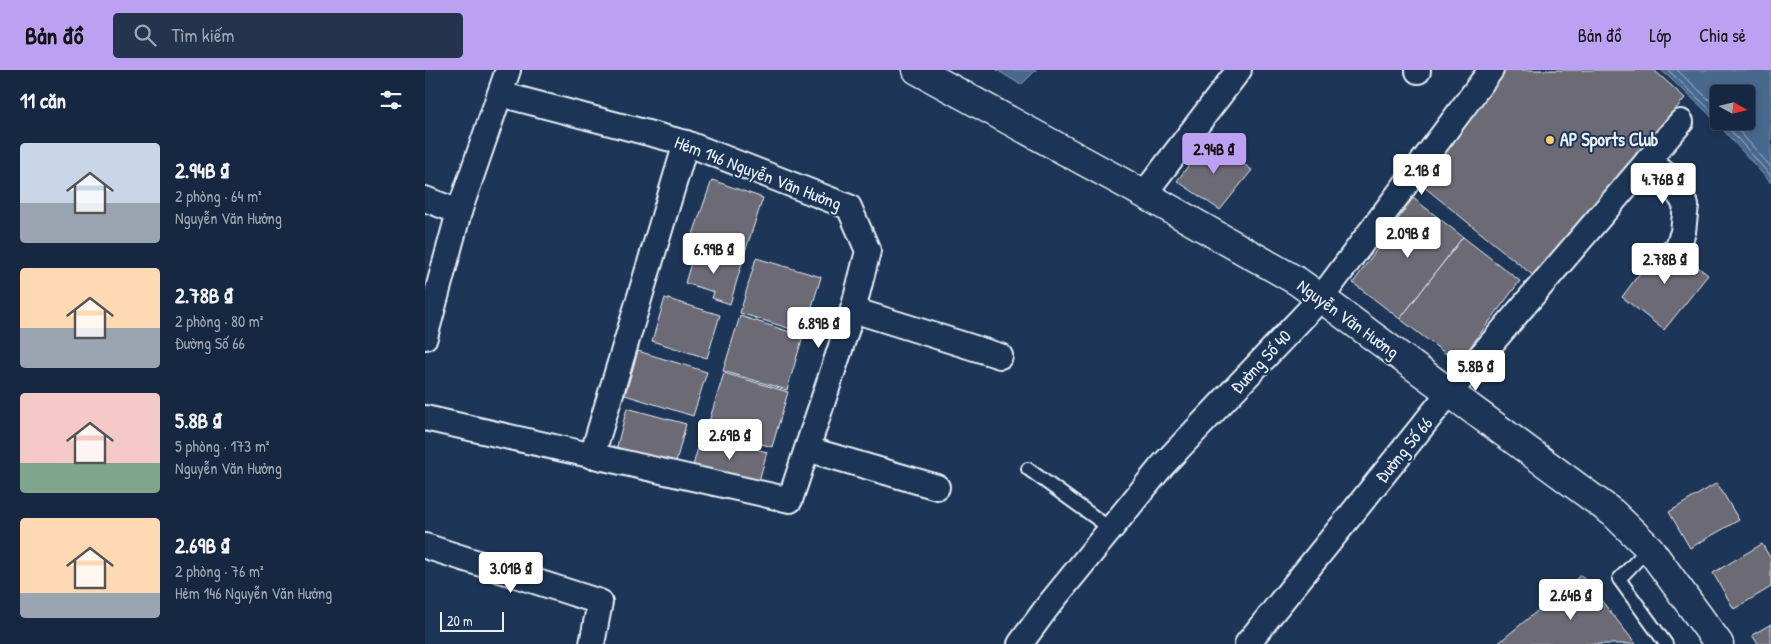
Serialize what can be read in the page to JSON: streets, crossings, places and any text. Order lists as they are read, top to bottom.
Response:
{
  "streets": {
    "main road": ["Nguyễn Văn Hưởng"],
    "street": ["Hẻm 146 Nguyễn Văn Hưởng", "Đường Số 40", "Đường Số 66"]
  },
  "crossings": [
    ["Nguyễn Văn Hưởng", "Đường Số 40"],
    ["Nguyễn Văn Hưởng", "Đường Số 66"]
  ],
  "places": ["AP Sports Club"],
  "scale_bar": "20 m",
  "north": "right",
  "page": {
    "header": "Bản đồ",
    "search": "Tìm kiếm",
    "nav": ["Bản đồ", "Lớp", "Chia sẻ"],
    "heading": "11 căn",
    "list": [
      {
        "name": "2.94B ₫",
        "note": "2 phòng · 64 m² · Nguyễn Văn Hưởng"
      },
      {
        "name": "2.78B ₫",
        "note": "2 phòng · 80 m² · Đường Số 66"
      },
      {
        "name": "5.8B ₫",
        "note": "5 phòng · 173 m² · Nguyễn Văn Hưởng"
      },
      {
        "name": "2.69B ₫",
        "note": "2 phòng · 76 m² · Hẻm 146 Nguyễn Văn Hưởng"
      }
    ],
    "price": [
      "2.94B ₫",
      "2.1B ₫",
      "4.76B ₫",
      "2.09B ₫",
      "6.99B ₫",
      "2.78B ₫",
      "6.89B ₫",
      "5.8B ₫",
      "2.69B ₫",
      "3.01B ₫",
      "2.64B ₫"
    ],
    "scale": "20 m"
  }
}
